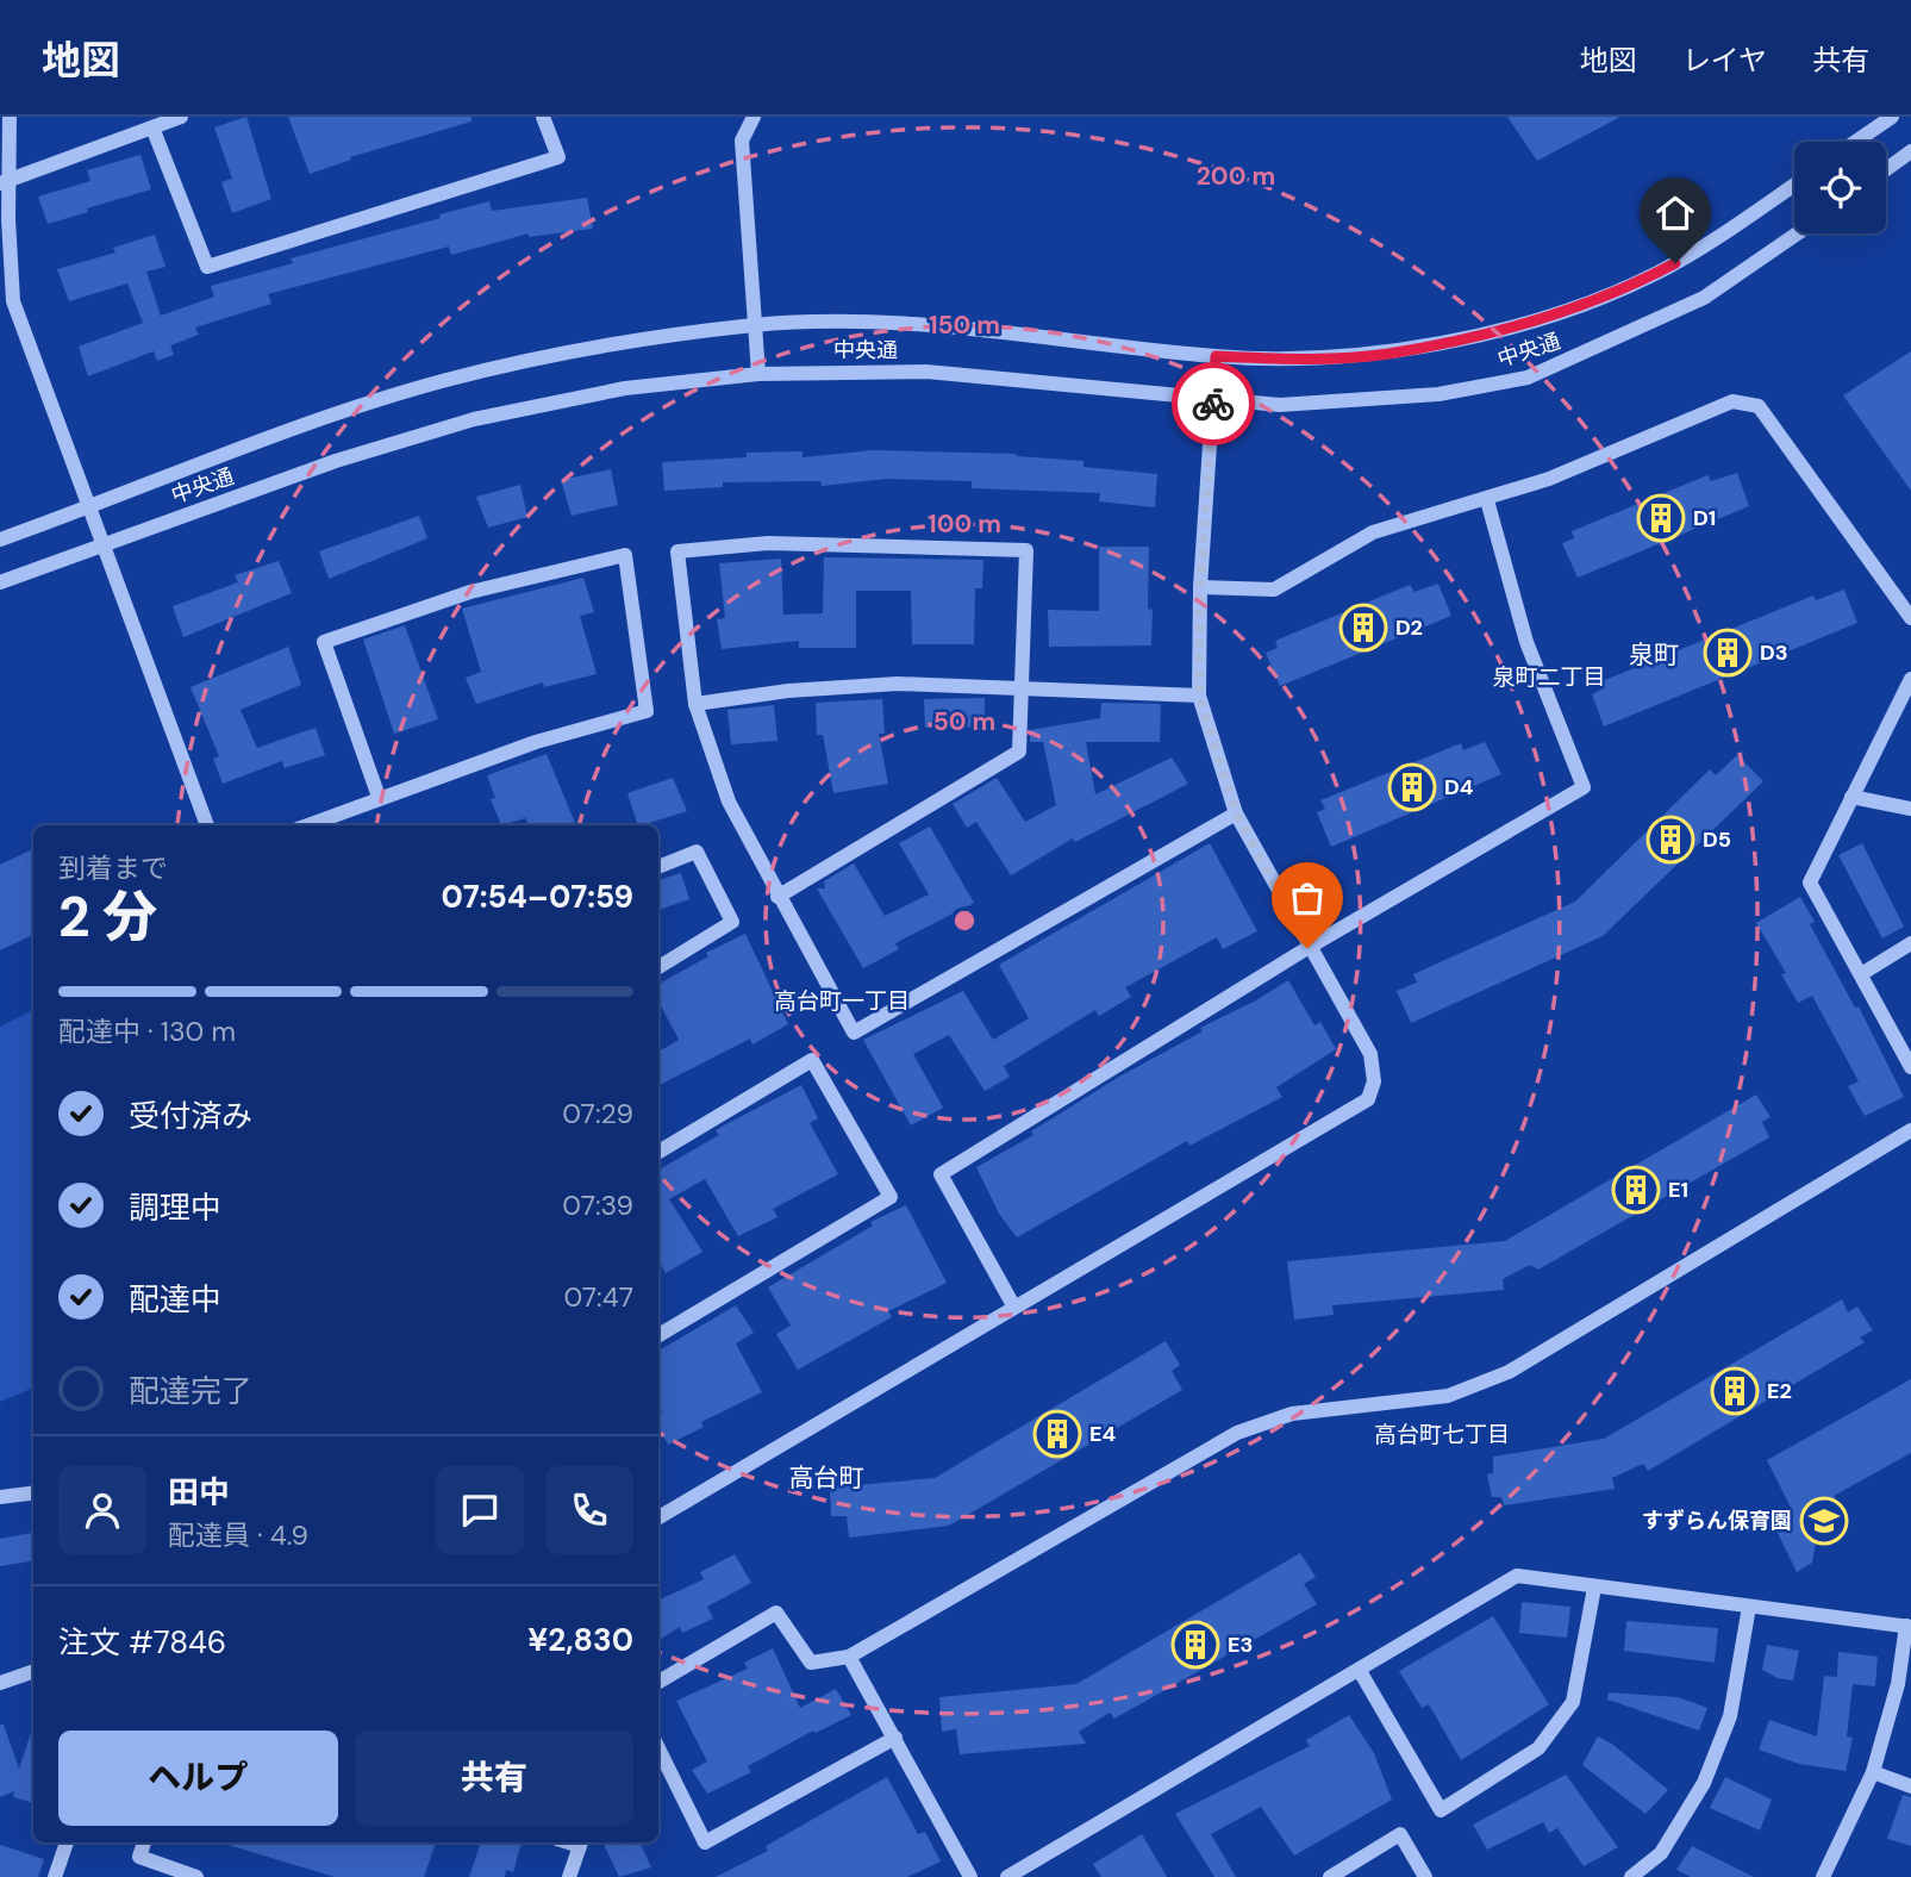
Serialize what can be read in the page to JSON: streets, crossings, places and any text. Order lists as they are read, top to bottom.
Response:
{
  "streets": {
    "street": ["中央通"]
  },
  "districts": [
    "泉町",
    "泉町二丁目",
    "高台町一丁目",
    "高台町七丁目",
    "高台町"
  ],
  "places": {
    "building": [
      "D1",
      "D2",
      "D3",
      "D4",
      "D5",
      "E1",
      "E2",
      "E4",
      "E3"
    ],
    "school or university": ["すずらん保育園"]
  },
  "page": {
    "header": "地図",
    "nav": ["地図", "レイヤ", "共有"],
    "heading": ["2 分", "到着まで", "07:54–07:59"],
    "panel": [
      "田中",
      "配達員 · 4.9",
      "注文 #7846",
      "¥2,830"
    ],
    "bar": "配達中 · 130 m",
    "list": [
      ["受付済み", "07:29"],
      ["調理中", "07:39"],
      ["配達中", "07:47"],
      "配達完了"
    ],
    "buttons": ["ヘルプ", "共有"]
  },
  "rings": [
    "200 m",
    "150 m",
    "100 m",
    "50 m"
  ]
}
